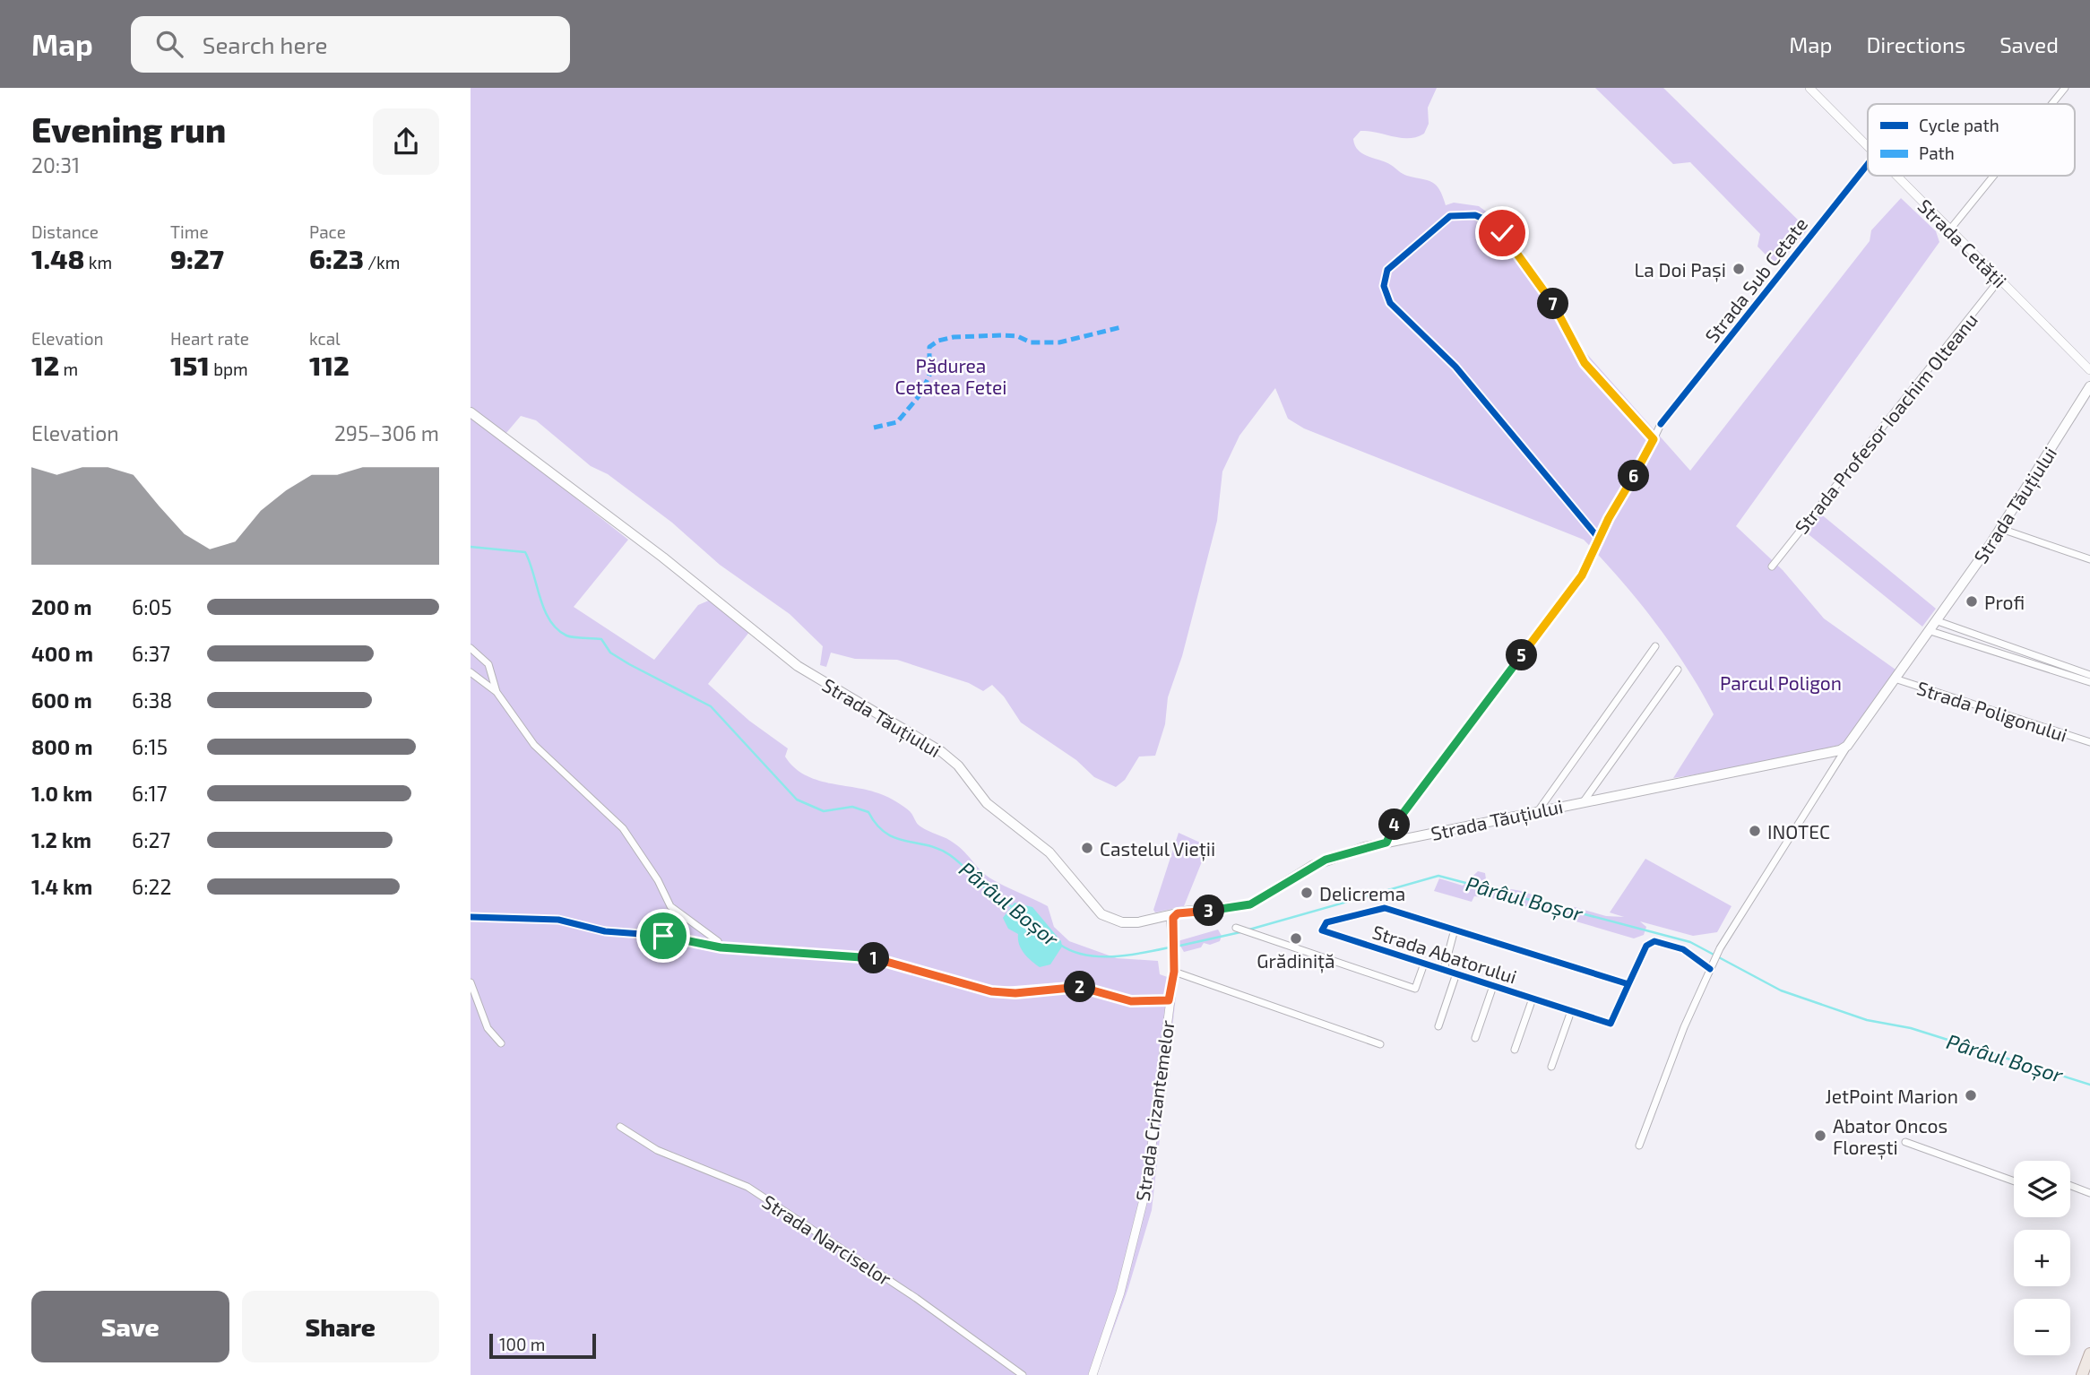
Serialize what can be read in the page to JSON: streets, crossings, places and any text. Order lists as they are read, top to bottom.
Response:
{
  "streets": {
    "main road": ["Strada Tăuțiului"],
    "street": [
      "Strada Cetății",
      "Strada Sub Cetate",
      "Strada Profesor Ioachim Olteanu",
      "Strada Poligonului",
      "Strada Abatorului",
      "Strada Crizantemelor",
      "Strada Narciselor"
    ]
  },
  "crossings": [
    ["Strada Cetății", "Strada Profesor Ioachim Olteanu"],
    ["Strada Sub Cetate", "Strada Tăuțiului"],
    ["Strada Tăuțiului", "Strada Poligonului"],
    ["Strada Tăuțiului", "Strada Crizantemelor"]
  ],
  "water": ["Pârâul Boșor"],
  "parks": ["Pădurea Cetatea Fetei", "Parcul Poligon"],
  "places": [
    "La Doi Pași",
    "Profi",
    "INOTEC",
    "Castelul Vieții",
    "Delicrema",
    "Grădiniță",
    "JetPoint Marion",
    "Abator Oncos Florești"
  ],
  "legend": ["Cycle path", "Path"],
  "scale_bar": "100 m",
  "page": {
    "header": "Map",
    "search": "Search here",
    "nav": ["Map", "Directions", "Saved"],
    "heading": ["Evening run", "20:31"],
    "stats": [
      ["Distance", "1.48 km"],
      ["Time", "9:27"],
      ["Pace", "6:23 /km"],
      ["Elevation", "12 m"],
      ["Heart rate", "151 bpm"],
      ["kcal", "112"]
    ],
    "pins": [
      "7",
      "6",
      "5",
      "4",
      "3",
      "1",
      "2"
    ],
    "chart": ["Elevation", "295–306 m"],
    "list": [
      {
        "name": "200 m",
        "note": "6:05"
      },
      {
        "name": "400 m",
        "note": "6:37"
      },
      {
        "name": "600 m",
        "note": "6:38"
      },
      {
        "name": "800 m",
        "note": "6:15"
      },
      {
        "name": "1.0 km",
        "note": "6:17"
      },
      {
        "name": "1.2 km",
        "note": "6:27"
      },
      {
        "name": "1.4 km",
        "note": "6:22"
      }
    ],
    "map_buttons": ["+", "−"],
    "buttons": ["Save", "Share"],
    "scale": "100 m"
  }
}
